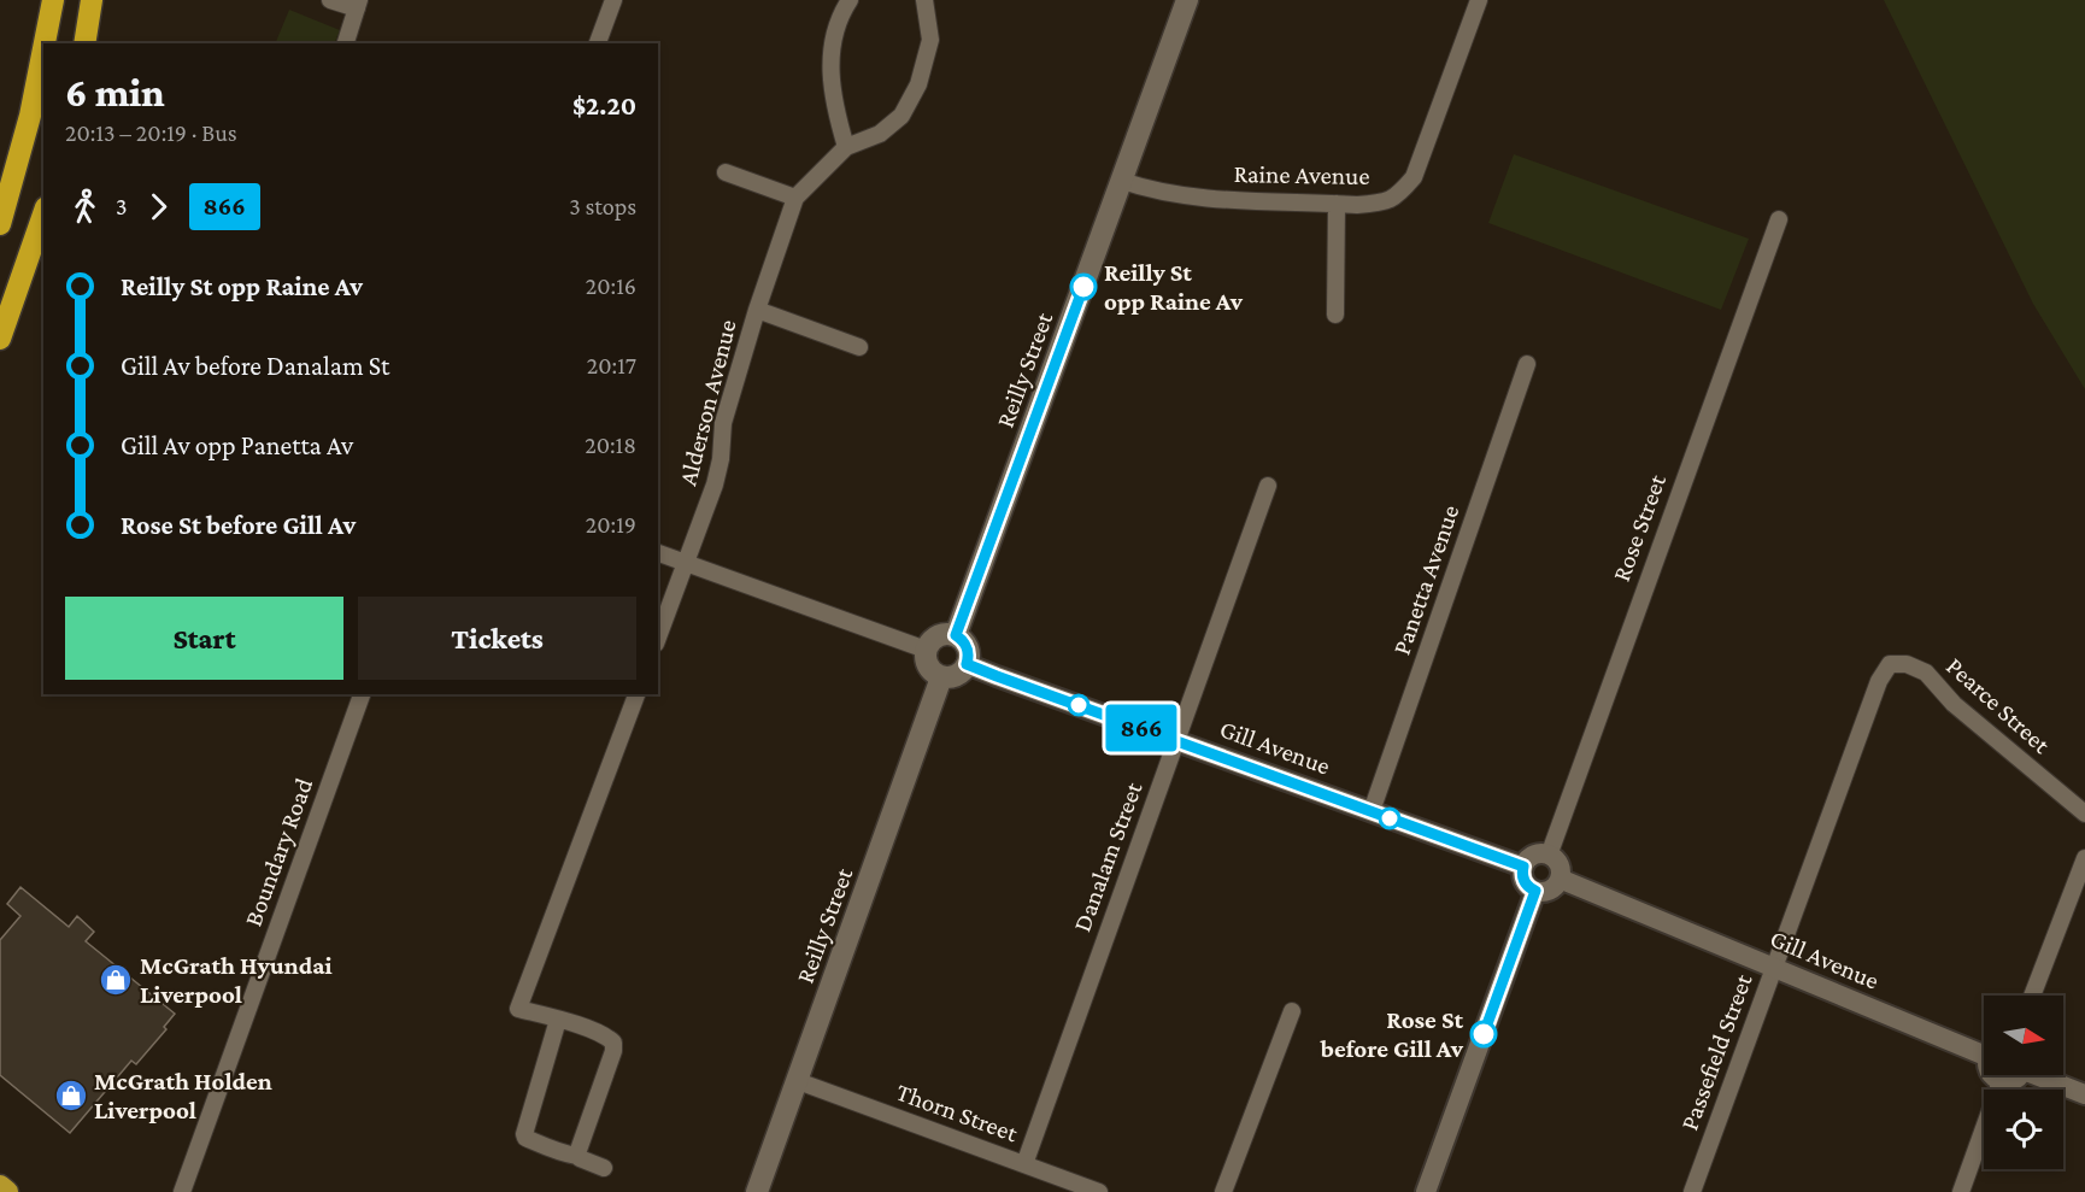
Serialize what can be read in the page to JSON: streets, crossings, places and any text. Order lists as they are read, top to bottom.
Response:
{
  "streets": {
    "main road": ["Reilly Street"],
    "street": [
      "Raine Avenue",
      "Alderson Avenue",
      "Rose Street",
      "Panetta Avenue",
      "Pearce Street",
      "Gill Avenue",
      "Boundary Road",
      "Danalam Street",
      "Passefield Street",
      "Thorn Street"
    ]
  },
  "crossings": [
    ["Raine Avenue", "Reilly Street"],
    ["Reilly Street", "Gill Avenue"],
    ["Reilly Street", "Thorn Street"],
    ["Rose Street", "Gill Avenue"],
    ["Panetta Avenue", "Gill Avenue"],
    ["Pearce Street", "Passefield Street"],
    ["Gill Avenue", "Danalam Street"],
    ["Gill Avenue", "Passefield Street"],
    ["Danalam Street", "Thorn Street"]
  ],
  "places": {
    "other": ["Reilly St opp Raine Av", "Rose St before Gill Av"],
    "shop": ["McGrath Hyundai Liverpool", "McGrath Holden Liverpool"]
  },
  "lines": ["bus line 866"],
  "north": "right",
  "page": {
    "on_map": "866",
    "heading": ["6 min", "20:13 – 20:19 · Bus", "$2.20"],
    "legs": ["3", "866", "3 stops"],
    "list": [
      {
        "name": "Reilly St opp Raine Av",
        "value": "20:16"
      },
      {
        "name": "Gill Av before Danalam St",
        "value": "20:17"
      },
      {
        "name": "Gill Av opp Panetta Av",
        "value": "20:18"
      },
      {
        "name": "Rose St before Gill Av",
        "value": "20:19"
      }
    ],
    "buttons": ["Start", "Tickets"]
  }
}
